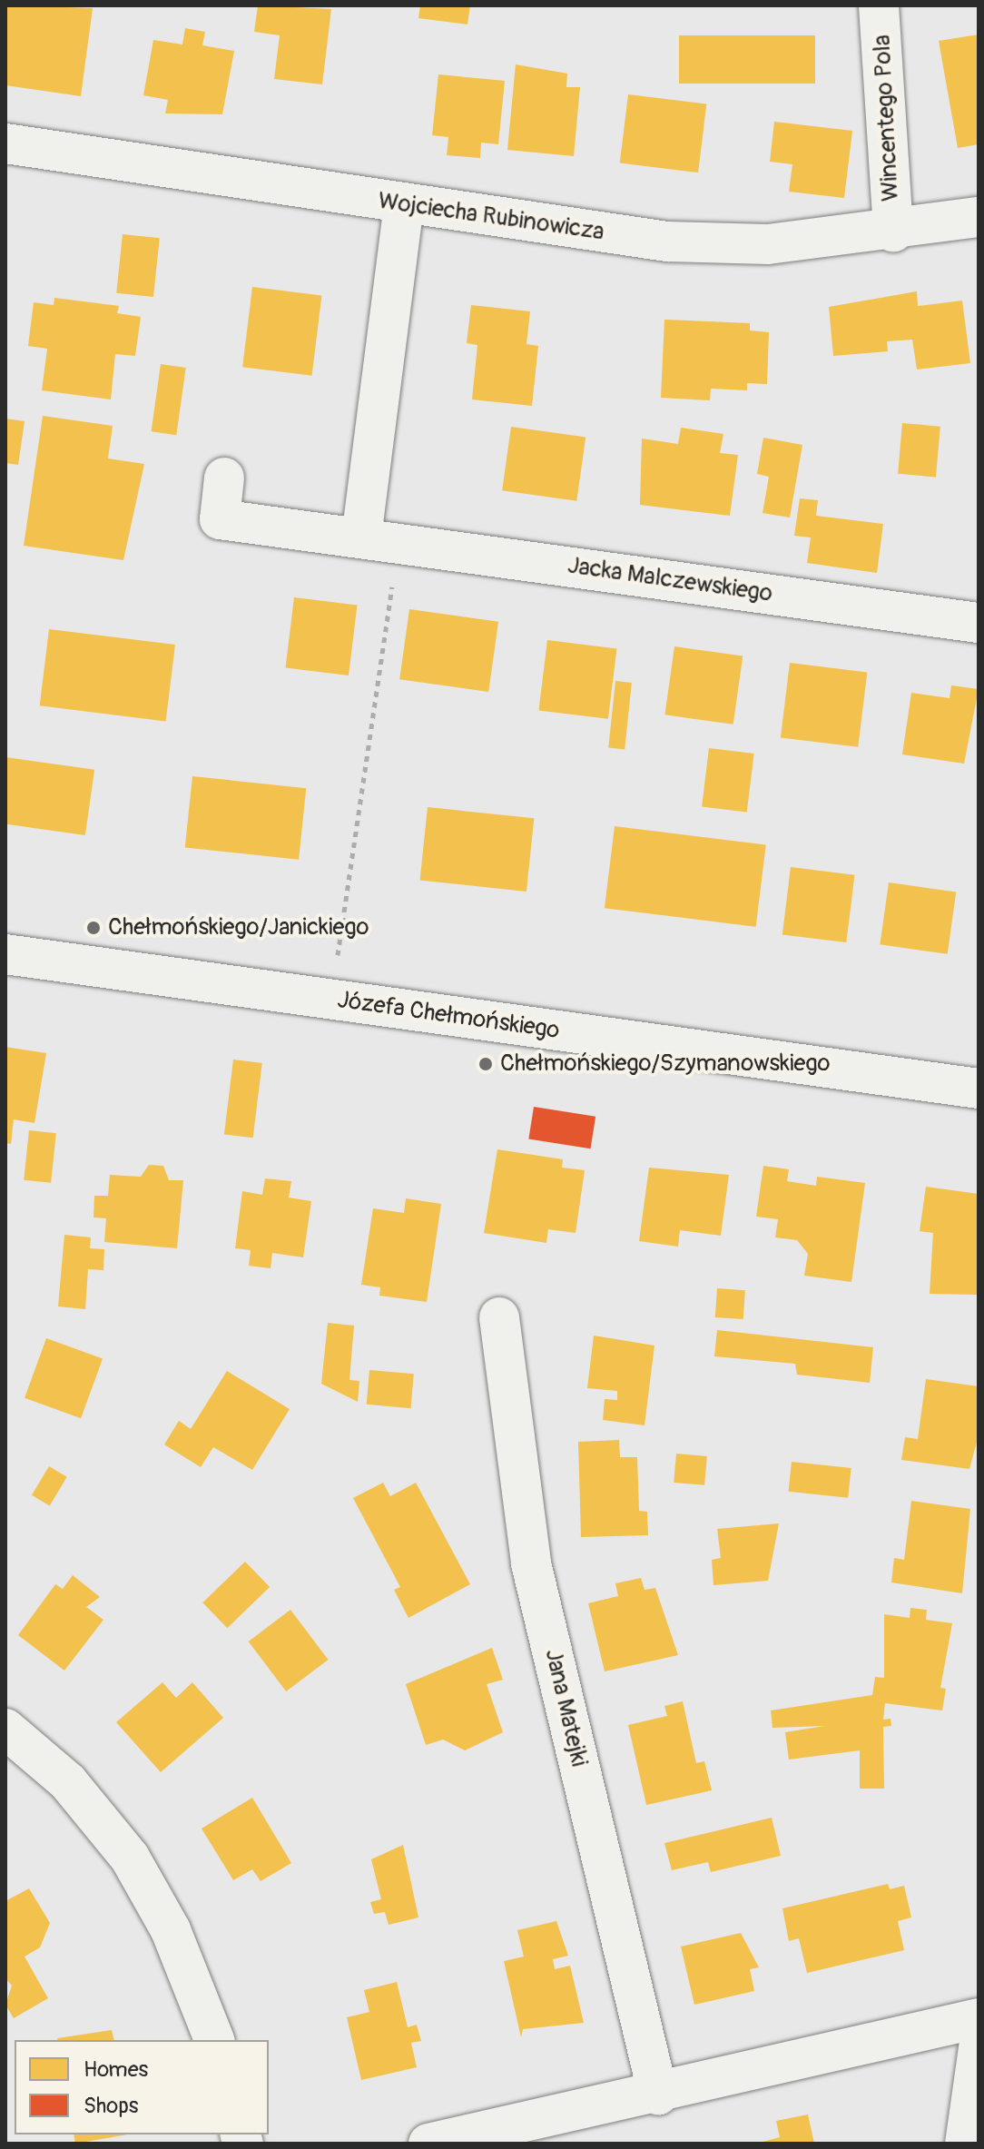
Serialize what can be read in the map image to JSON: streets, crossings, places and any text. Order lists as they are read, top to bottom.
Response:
{
  "streets": {
    "street": [
      "Wincentego Pola",
      "Wojciecha Rubinowicza",
      "Jacka Malczewskiego",
      "Józefa Chełmońskiego",
      "Jana Matejki"
    ]
  },
  "crossings": [
    ["Wincentego Pola", "Wojciecha Rubinowicza"]
  ],
  "places": ["Chełmońskiego/Janickiego", "Chełmońskiego/Szymanowskiego"],
  "legend": ["Homes", "Shops"]
}
